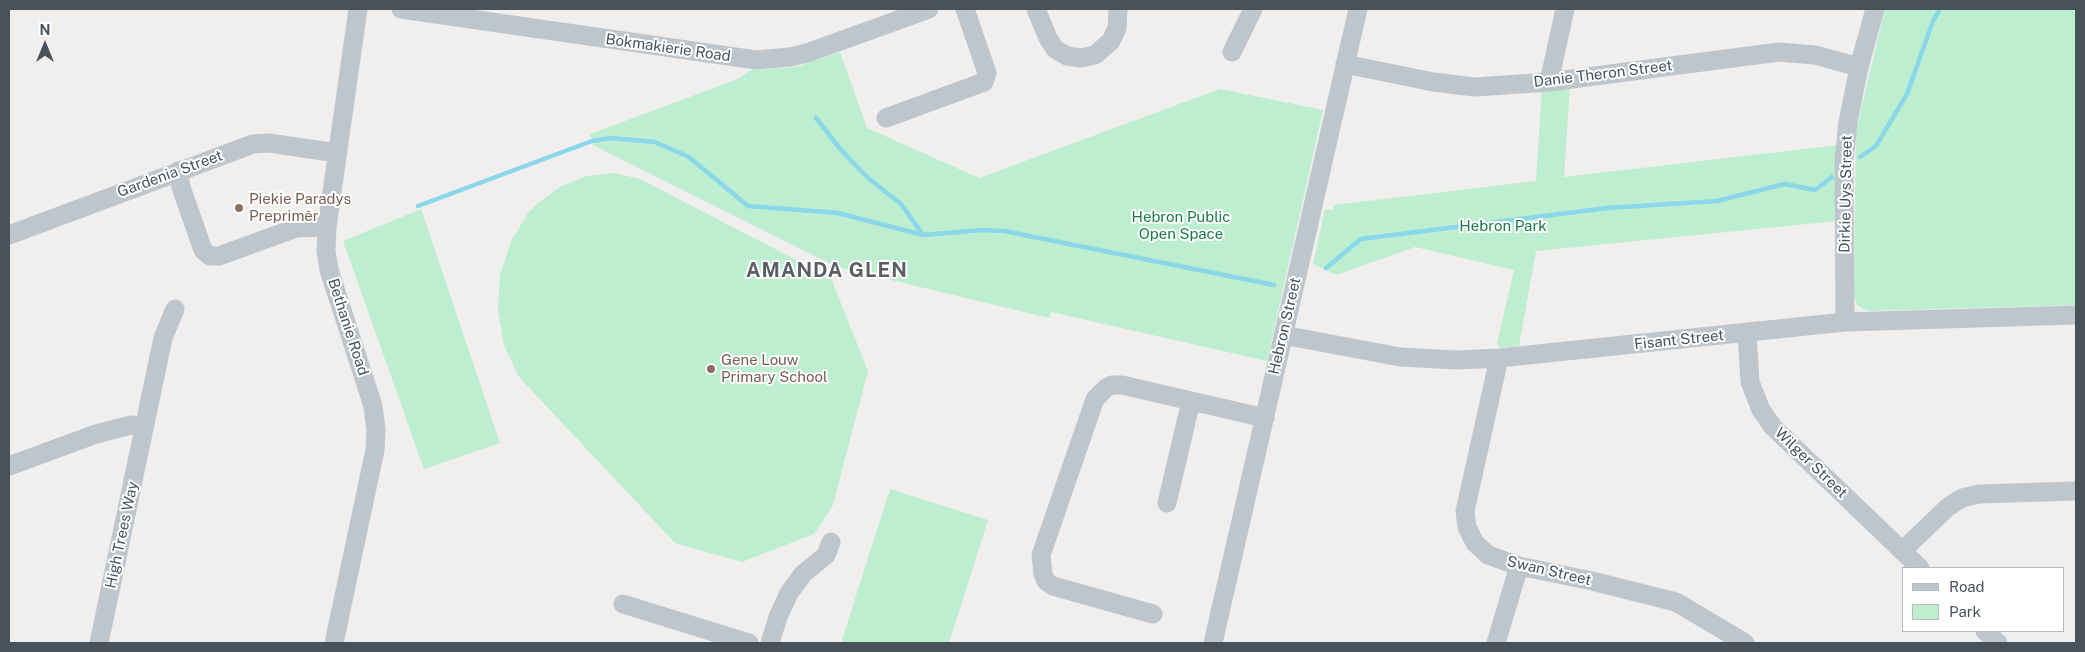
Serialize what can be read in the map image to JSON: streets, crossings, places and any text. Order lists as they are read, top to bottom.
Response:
{
  "streets": {
    "street": [
      "Bokmakierie Road",
      "Danie Theron Street",
      "Gardenia Street",
      "Dirkie Uys Street",
      "Hebron Street",
      "Bethanie Road",
      "Fisant Street",
      "Wilger Street",
      "High Trees Way",
      "Swan Street"
    ]
  },
  "crossings": [
    ["Danie Theron Street", "Dirkie Uys Street"],
    ["Danie Theron Street", "Hebron Street"],
    ["Gardenia Street", "Bethanie Road"],
    ["Dirkie Uys Street", "Fisant Street"],
    ["Hebron Street", "Fisant Street"],
    ["Fisant Street", "Wilger Street"],
    ["Fisant Street", "Swan Street"]
  ],
  "districts": ["AMANDA GLEN"],
  "parks": ["Hebron Public Open Space", "Hebron Park"],
  "places": ["Piekie Paradys Preprimêr", "Gene Louw Primary School"],
  "legend": ["Road", "Park"],
  "north": "top"
}
